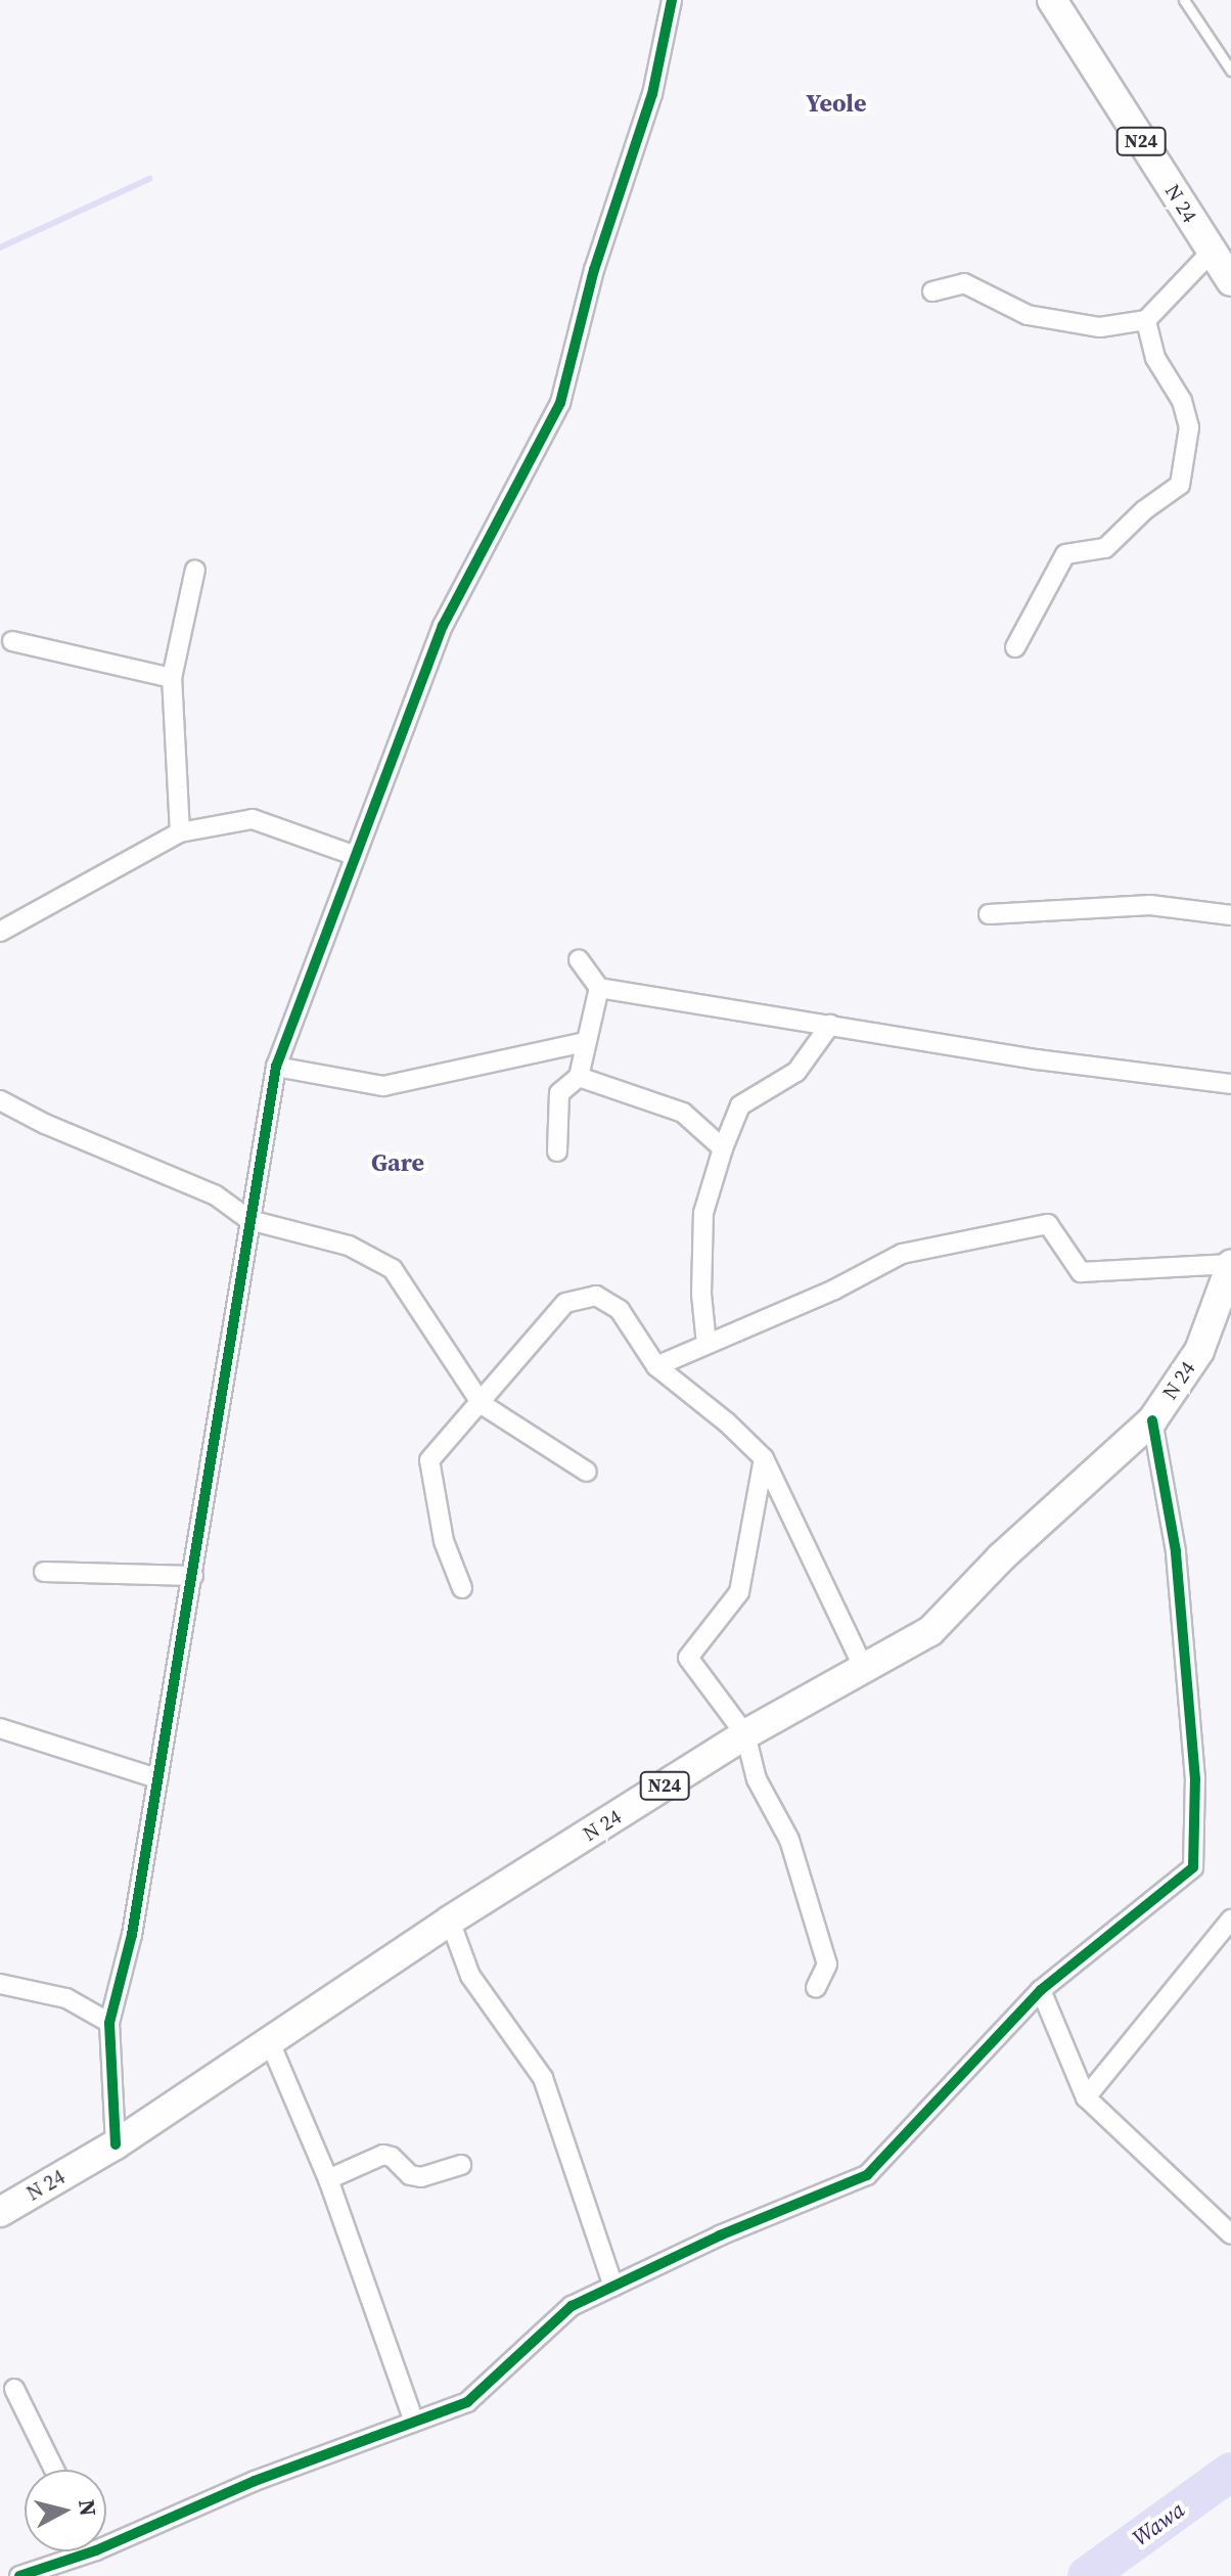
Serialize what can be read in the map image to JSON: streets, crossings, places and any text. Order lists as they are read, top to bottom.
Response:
{
  "streets": {
    "main road": ["N24", "N 24"]
  },
  "districts": ["Yeole", "Gare"],
  "water": ["Wawa"],
  "north": "right"
}
